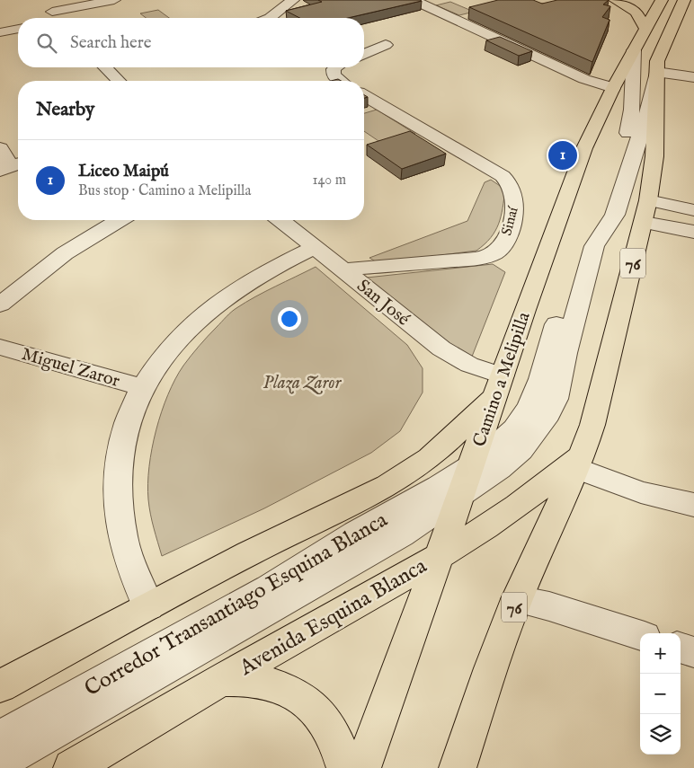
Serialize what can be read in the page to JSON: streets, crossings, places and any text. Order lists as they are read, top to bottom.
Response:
{
  "streets": {
    "main road": ["76", "Camino a Melipilla", "Avenida Esquina Blanca"],
    "street": [
      "Sinaí",
      "San José",
      "Miguel Zaror",
      "Corredor Transantiago Esquina Blanca"
    ]
  },
  "crossings": [
    ["Sinaí", "San José"],
    ["76", "Avenida Esquina Blanca"],
    ["San José", "Camino a Melipilla"],
    ["Camino a Melipilla", "Corredor Transantiago Esquina Blanca"],
    ["Camino a Melipilla", "Avenida Esquina Blanca"]
  ],
  "parks": ["Plaza Zaror"],
  "page": {
    "search": "Search here",
    "heading": "Nearby",
    "pins": "1",
    "list": [
      {
        "mark": "1",
        "name": "Liceo Maipú",
        "note": "Bus stop · Camino a Melipilla",
        "value": "140 m"
      }
    ],
    "map_buttons": ["+", "−"]
  }
}
